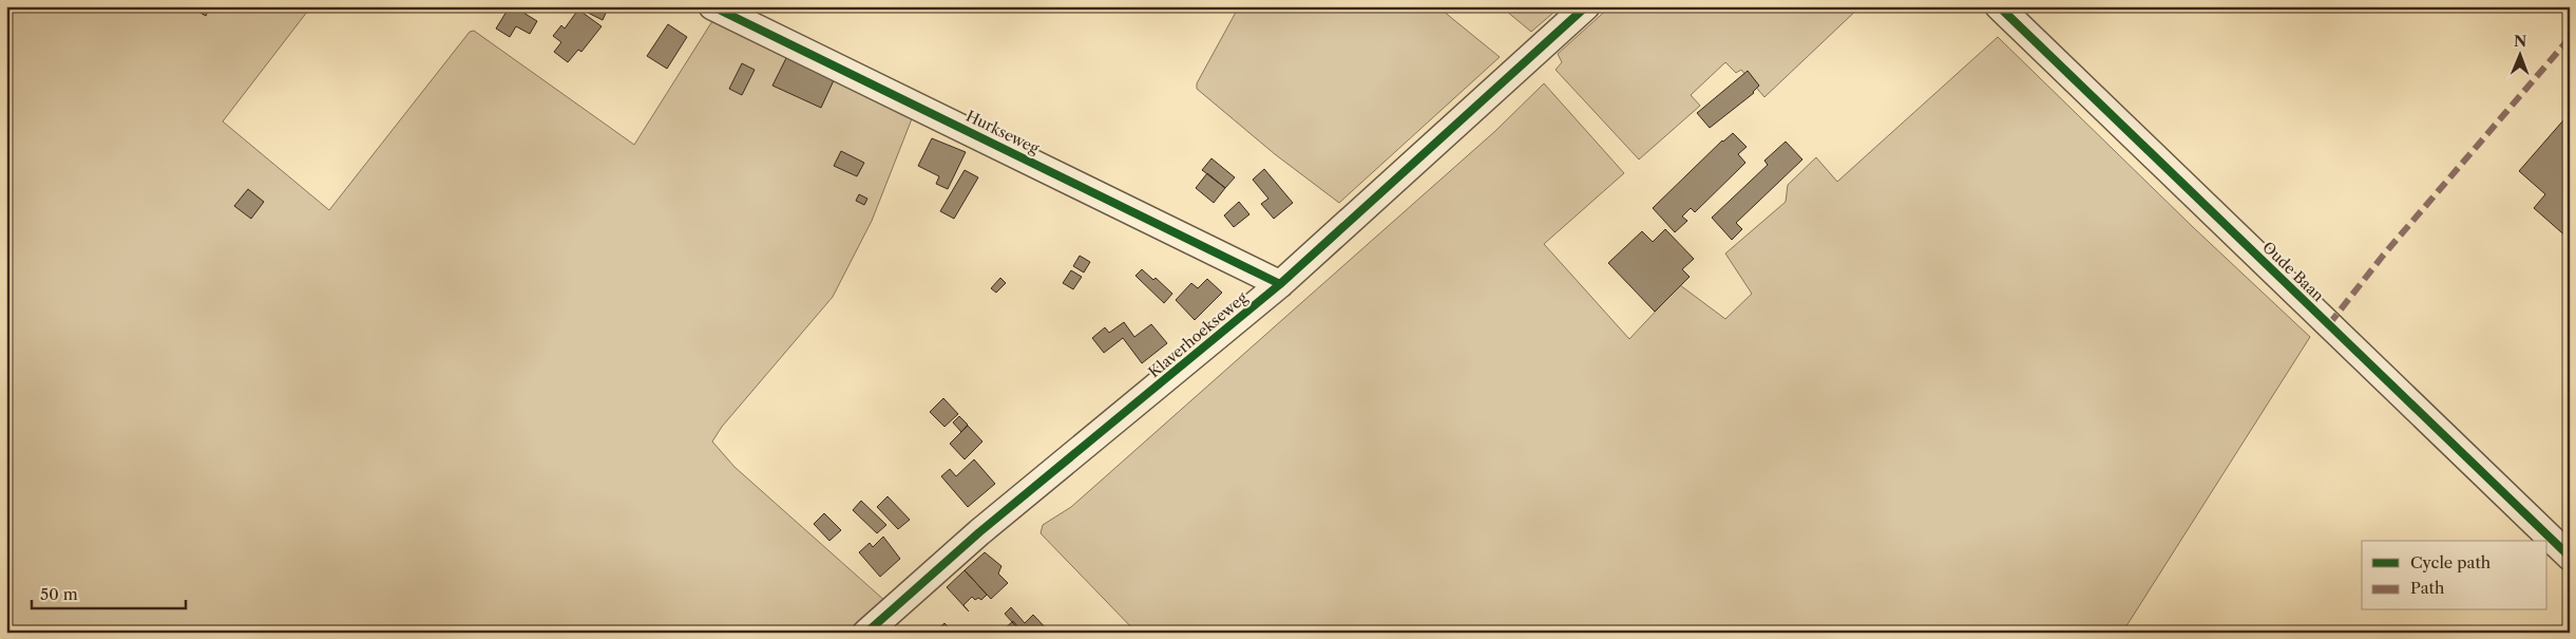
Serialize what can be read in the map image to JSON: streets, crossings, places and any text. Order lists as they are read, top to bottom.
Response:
{
  "streets": {
    "street": ["Hurkseweg", "Oude Baan", "Klaverhoekseweg"]
  },
  "crossings": [
    ["Hurkseweg", "Klaverhoekseweg"]
  ],
  "legend": ["Cycle path", "Path"],
  "scale_bar": "50 m",
  "north": "top"
}
